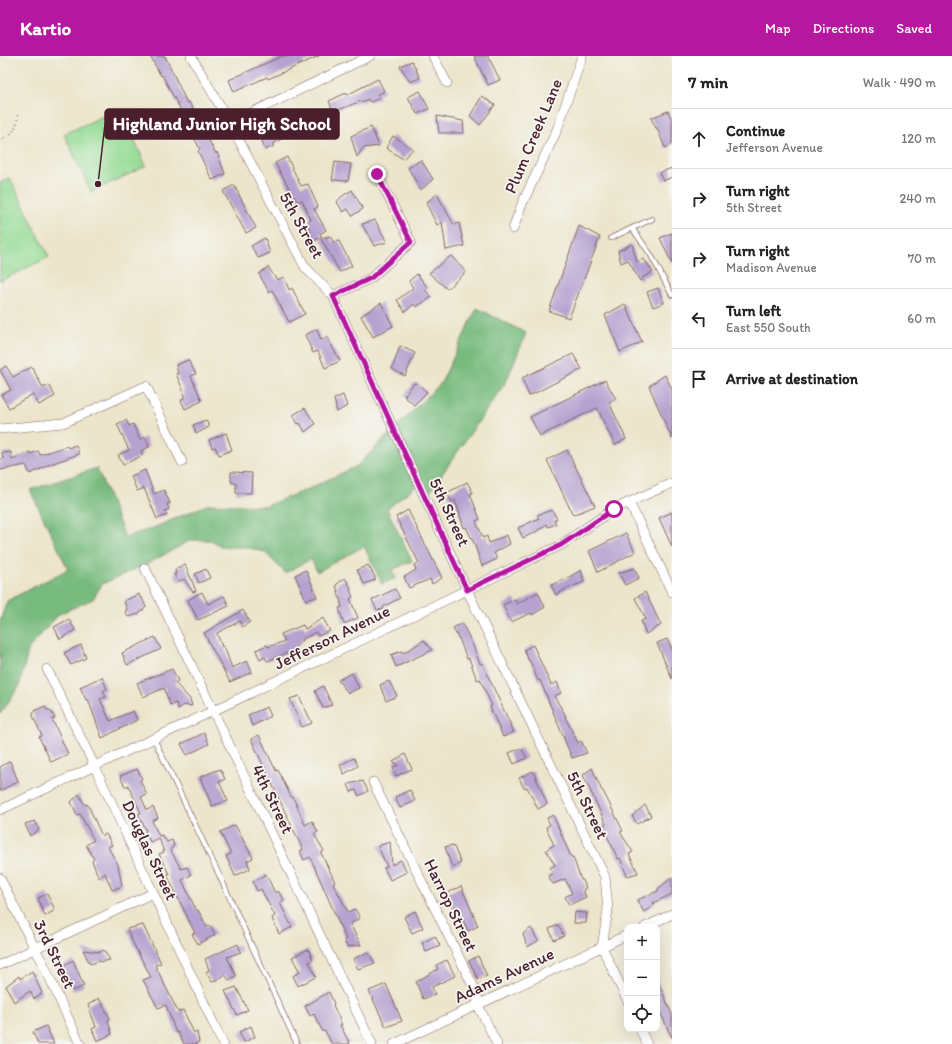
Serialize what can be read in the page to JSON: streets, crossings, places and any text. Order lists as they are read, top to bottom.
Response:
{
  "streets": {
    "street": [
      "Plum Creek Lane",
      "5th Street",
      "Jefferson Avenue",
      "4th Street",
      "Douglas Street",
      "Harrop Street",
      "3rd Street",
      "Adams Avenue"
    ]
  },
  "crossings": [
    ["5th Street", "Jefferson Avenue"],
    ["5th Street", "Adams Avenue"],
    ["Jefferson Avenue", "4th Street"],
    ["Jefferson Avenue", "Douglas Street"],
    ["Harrop Street", "Adams Avenue"]
  ],
  "places": ["Highland Junior High School"],
  "page": {
    "header": "Kartio",
    "nav": ["Map", "Directions", "Saved"],
    "heading": ["7 min", "Walk · 490 m"],
    "list": [
      ["Continue", "Jefferson Avenue", "120 m"],
      ["Turn right", "5th Street", "240 m"],
      ["Turn right", "Madison Avenue", "70 m"],
      ["Turn left", "East 550 South", "60 m"],
      "Arrive at destination"
    ],
    "map_buttons": ["+", "−"]
  }
}
